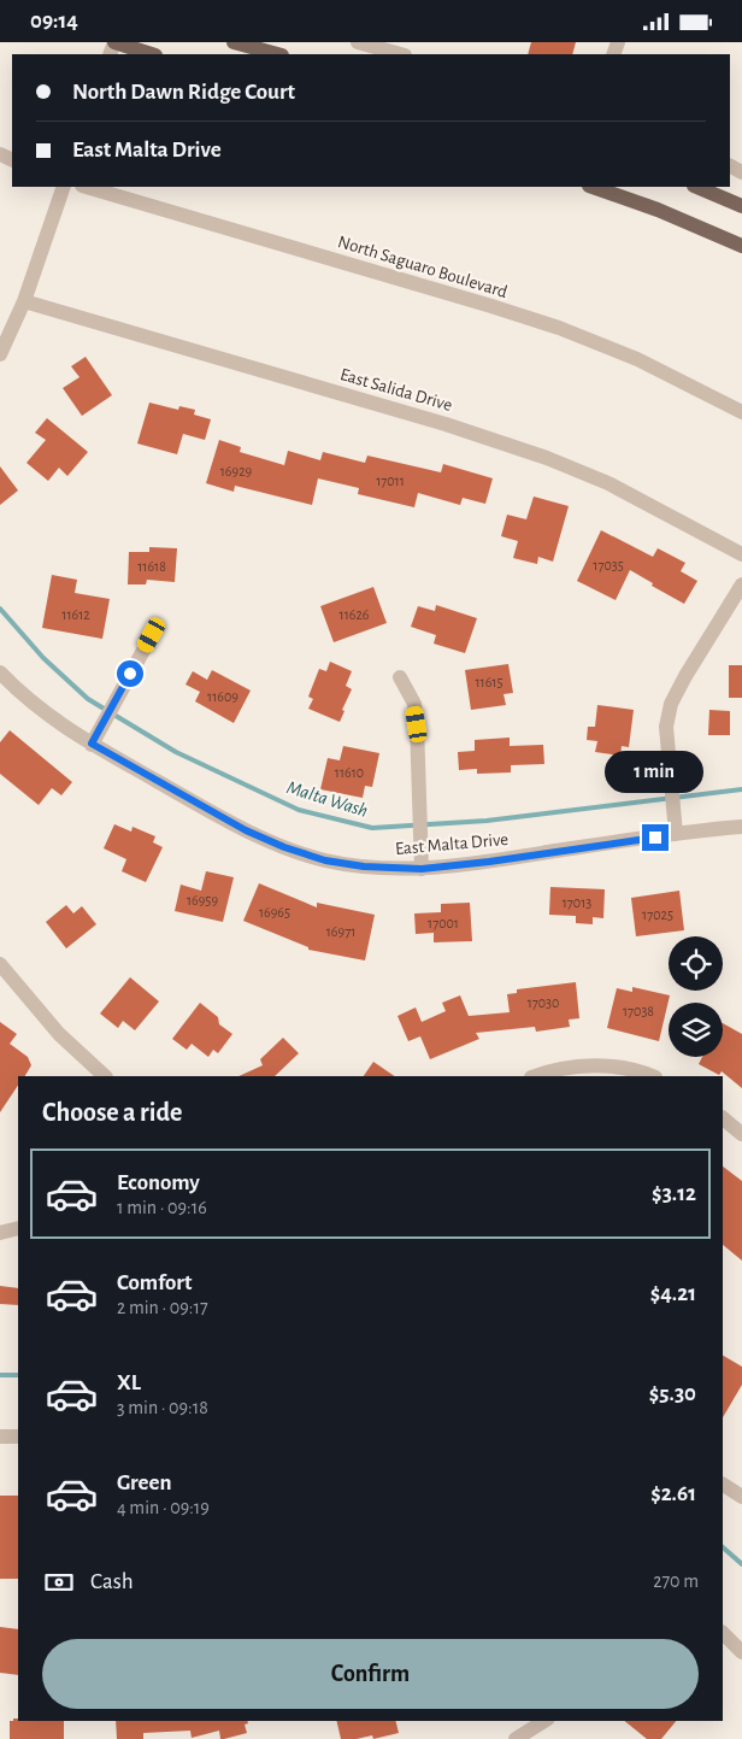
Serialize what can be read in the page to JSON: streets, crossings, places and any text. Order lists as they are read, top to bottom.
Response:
{
  "streets": {
    "street": ["North Saguaro Boulevard", "East Salida Drive", "East Malta Drive"]
  },
  "water": ["Malta Wash"],
  "house_numbers": [
    "16929",
    "17011",
    "17035",
    "11618",
    "11612",
    "11626",
    "11615",
    "11609",
    "11610",
    "16959",
    "17013",
    "16965",
    "17025",
    "17001",
    "16971",
    "17030",
    "17038"
  ],
  "page": {
    "status": "09:14",
    "banner": ["North Dawn Ridge Court", "East Malta Drive"],
    "bubble": "1 min",
    "heading": "Choose a ride",
    "list": [
      {
        "name": "Economy",
        "note": "1 min · 09:16",
        "value": "$3.12"
      },
      {
        "name": "Comfort",
        "note": "2 min · 09:17",
        "value": "$4.21"
      },
      {
        "name": "XL",
        "note": "3 min · 09:18",
        "value": "$5.30"
      },
      {
        "name": "Green",
        "note": "4 min · 09:19",
        "value": "$2.61"
      }
    ],
    "pay": ["Cash", "270 m"],
    "buttons": "Confirm"
  }
}
